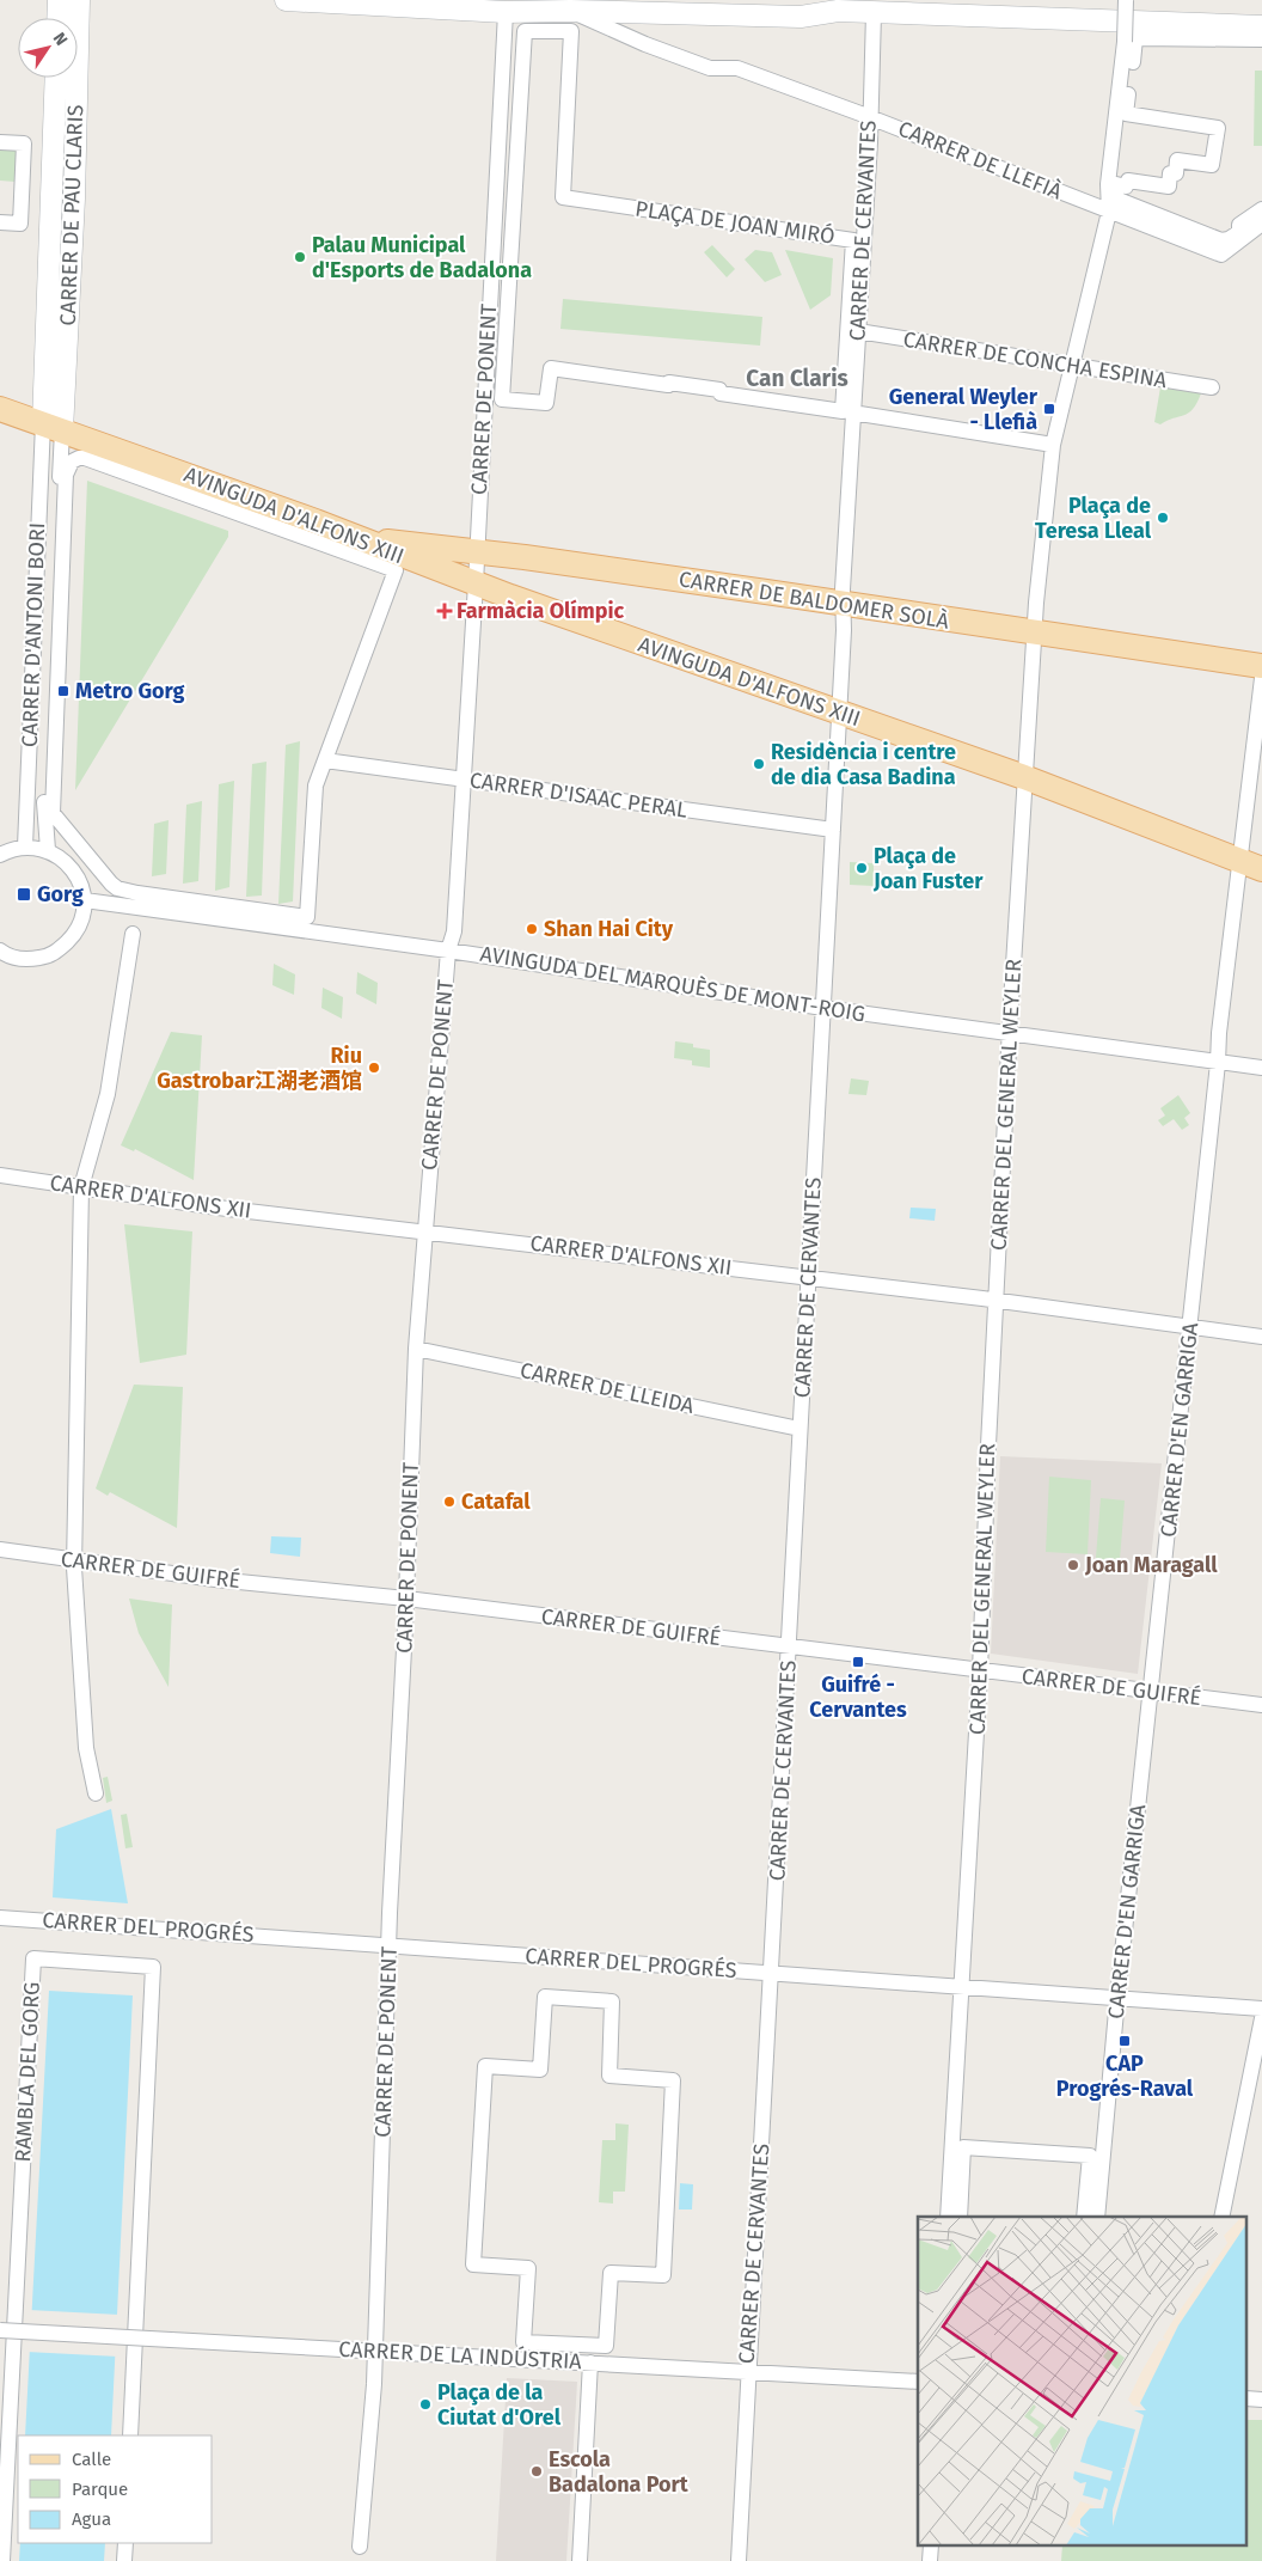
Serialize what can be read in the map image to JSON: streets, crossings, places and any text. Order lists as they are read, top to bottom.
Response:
{
  "streets": {
    "main road": ["AVINGUDA D'ALFONS XIII", "CARRER DE BALDOMER SOLÀ"],
    "street": [
      "CARRER DE LLEFIÀ",
      "CARRER DE PAU CLARIS",
      "PLAÇA DE JOAN MIRÓ",
      "CARRER DE CERVANTES",
      "CARRER DE CONCHA ESPINA",
      "CARRER DE PONENT",
      "CARRER D'ANTONI BORI",
      "CARRER D'ISAAC PERAL",
      "AVINGUDA DEL MARQUÈS DE MONT-ROIG",
      "CARRER DEL GENERAL WEYLER",
      "CARRER D'ALFONS XII",
      "CARRER DE LLEIDA",
      "CARRER D'EN GARRIGA",
      "CARRER DE GUIFRÉ",
      "CARRER DEL PROGRÉS",
      "RAMBLA DEL GORG",
      "CARRER DE LA INDÚSTRIA"
    ]
  },
  "crossings": [
    ["CARRER DE LLEFIÀ", "CARRER DE CERVANTES"],
    ["CARRER DE LLEFIÀ", "CARRER DEL GENERAL WEYLER"],
    ["CARRER DE PAU CLARIS", "AVINGUDA D'ALFONS XIII"],
    ["CARRER DE PAU CLARIS", "CARRER D'ANTONI BORI"],
    ["CARRER DE CERVANTES", "CARRER DE CONCHA ESPINA"],
    ["CARRER DE CERVANTES", "AVINGUDA D'ALFONS XIII"],
    ["CARRER DE CERVANTES", "CARRER DE BALDOMER SOLÀ"],
    ["CARRER DE CERVANTES", "CARRER D'ISAAC PERAL"],
    ["CARRER DE CERVANTES", "AVINGUDA DEL MARQUÈS DE MONT-ROIG"],
    ["CARRER DE CERVANTES", "CARRER D'ALFONS XII"],
    ["CARRER DE CERVANTES", "CARRER DE LLEIDA"],
    ["CARRER DE CERVANTES", "CARRER DE GUIFRÉ"],
    ["CARRER DE CERVANTES", "CARRER DEL PROGRÉS"],
    ["CARRER DE CERVANTES", "CARRER DE LA INDÚSTRIA"],
    ["CARRER DE CONCHA ESPINA", "CARRER DEL GENERAL WEYLER"],
    ["CARRER DE PONENT", "AVINGUDA D'ALFONS XIII"],
    ["CARRER DE PONENT", "CARRER DE BALDOMER SOLÀ"],
    ["CARRER DE PONENT", "CARRER D'ISAAC PERAL"],
    ["CARRER DE PONENT", "AVINGUDA DEL MARQUÈS DE MONT-ROIG"],
    ["CARRER DE PONENT", "CARRER D'ALFONS XII"],
    ["CARRER DE PONENT", "CARRER DE LLEIDA"],
    ["CARRER DE PONENT", "CARRER DE GUIFRÉ"],
    ["CARRER DE PONENT", "CARRER DEL PROGRÉS"],
    ["CARRER DE PONENT", "CARRER DE LA INDÚSTRIA"],
    ["AVINGUDA D'ALFONS XIII", "CARRER DE BALDOMER SOLÀ"],
    ["AVINGUDA D'ALFONS XIII", "CARRER D'ANTONI BORI"],
    ["AVINGUDA D'ALFONS XIII", "CARRER DEL GENERAL WEYLER"],
    ["AVINGUDA D'ALFONS XIII", "CARRER D'EN GARRIGA"],
    ["CARRER DE BALDOMER SOLÀ", "CARRER DEL GENERAL WEYLER"],
    ["AVINGUDA DEL MARQUÈS DE MONT-ROIG", "CARRER DEL GENERAL WEYLER"],
    ["AVINGUDA DEL MARQUÈS DE MONT-ROIG", "CARRER D'EN GARRIGA"],
    ["CARRER DEL GENERAL WEYLER", "CARRER D'ALFONS XII"],
    ["CARRER DEL GENERAL WEYLER", "CARRER DE GUIFRÉ"],
    ["CARRER DEL GENERAL WEYLER", "CARRER DEL PROGRÉS"],
    ["CARRER D'ALFONS XII", "CARRER D'EN GARRIGA"],
    ["CARRER D'EN GARRIGA", "CARRER DE GUIFRÉ"],
    ["CARRER D'EN GARRIGA", "CARRER DEL PROGRÉS"]
  ],
  "districts": ["Can Claris"],
  "places": {
    "other": [
      "Palau Municipal d'Esports de Badalona",
      "Plaça de Teresa Lleal",
      "Residència i centre de dia Casa Badina",
      "Plaça de Joan Fuster",
      "Shan Hai City",
      "Riu Gastrobar江湖老酒馆",
      "Catafal",
      "Joan Maragall",
      "Plaça de la Ciutat d'Orel",
      "Escola Badalona Port"
    ],
    "transit": [
      "General Weyler - Llefià",
      "Metro Gorg",
      "Gorg",
      "Guifré - Cervantes",
      "CAP Progrés-Raval"
    ],
    "health": ["Farmàcia Olímpic"]
  },
  "legend": ["Calle", "Parque", "Agua"],
  "north": "top right"
}
